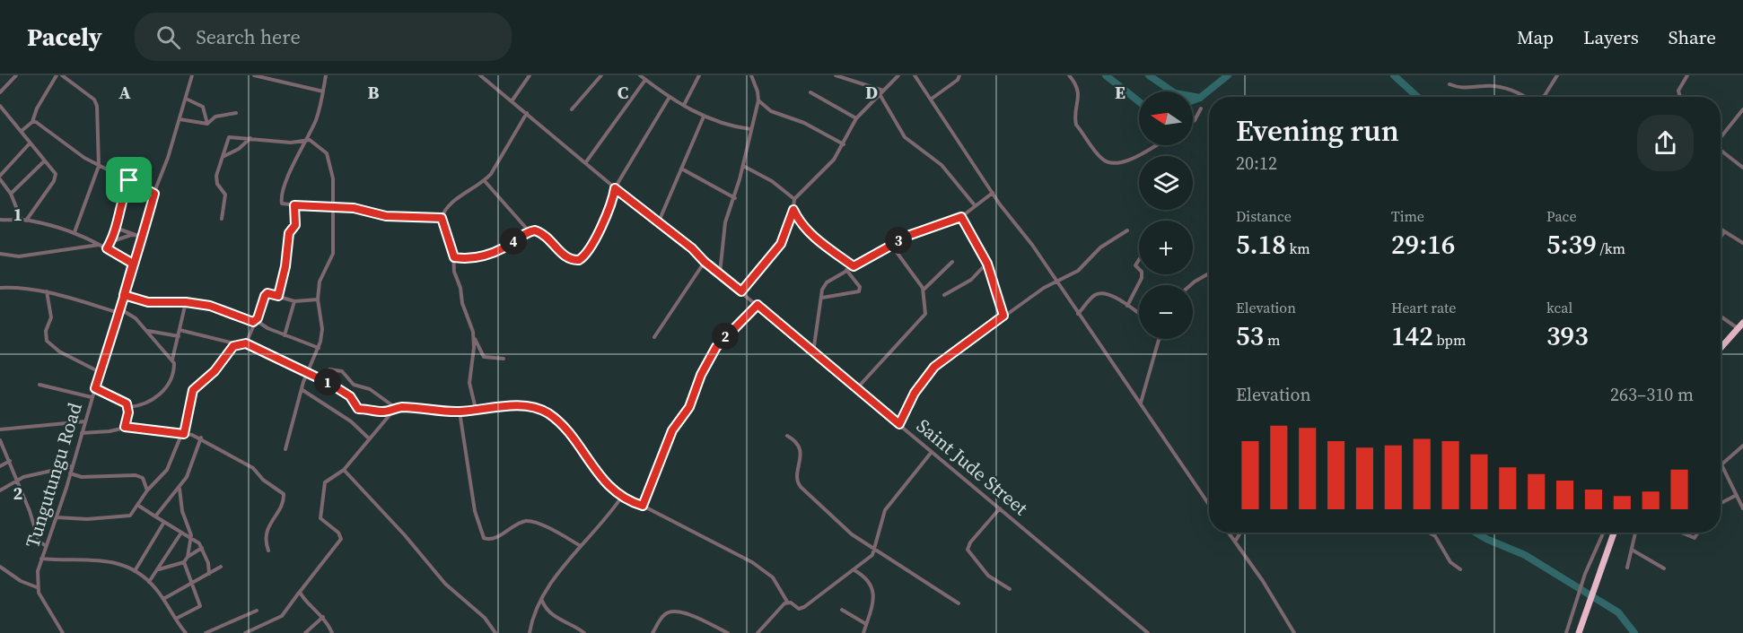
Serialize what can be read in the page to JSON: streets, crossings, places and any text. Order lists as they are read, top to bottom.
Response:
{
  "streets": {
    "street": ["Saint Jude Street", "Tungutungu Road"]
  },
  "north": "left",
  "page": {
    "header": "Pacely",
    "search": "Search here",
    "nav": ["Map", "Layers", "Share"],
    "map_buttons": ["+", "−"],
    "heading": ["Evening run", "20:12"],
    "stats": [
      ["Distance", "5.18 km"],
      ["Time", "29:16"],
      ["Pace", "5:39 /km"],
      ["Elevation", "53 m"],
      ["Heart rate", "142 bpm"],
      ["kcal", "393"]
    ],
    "pins": [
      "3",
      "4",
      "2",
      "1"
    ],
    "chart": ["Elevation", "263–310 m"]
  },
  "grid": {
    "columns": [
      "A",
      "B",
      "C",
      "D",
      "E"
    ],
    "rows": ["1", "2"]
  }
}
